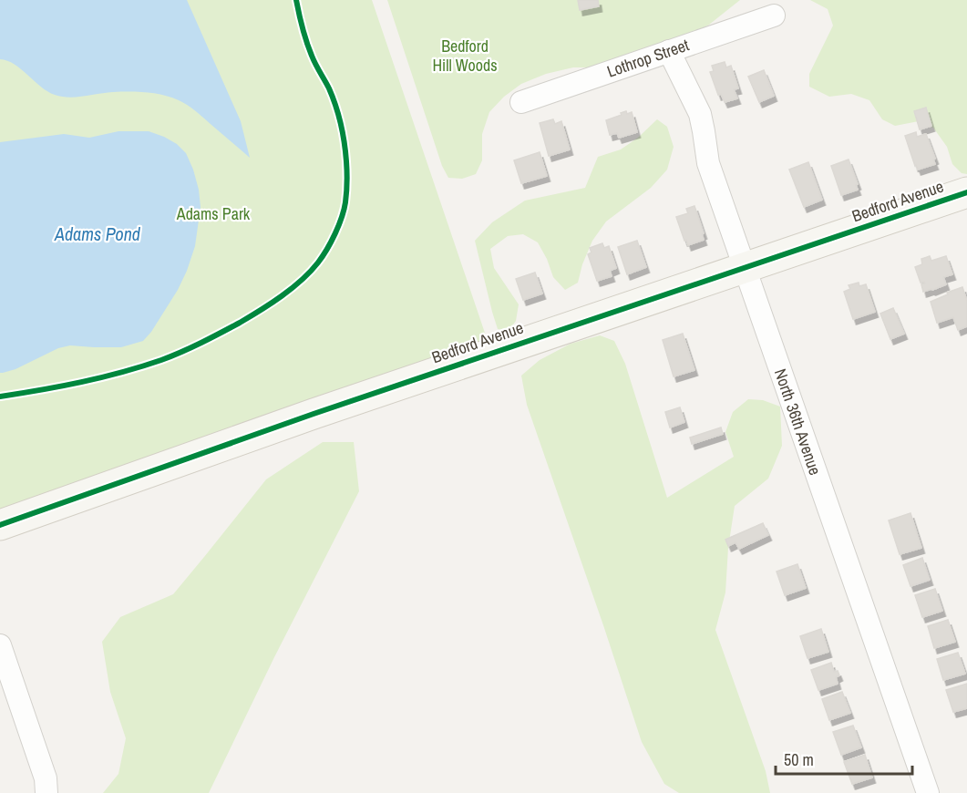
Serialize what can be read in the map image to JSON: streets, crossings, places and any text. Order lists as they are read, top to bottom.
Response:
{
  "streets": {
    "street": ["Lothrop Street", "Bedford Avenue", "North 36th Avenue"]
  },
  "crossings": [
    ["Lothrop Street", "North 36th Avenue"],
    ["Bedford Avenue", "North 36th Avenue"]
  ],
  "water": ["Adams Pond"],
  "parks": ["Bedford Hill Woods", "Adams Park"],
  "scale_bar": "50 m"
}
